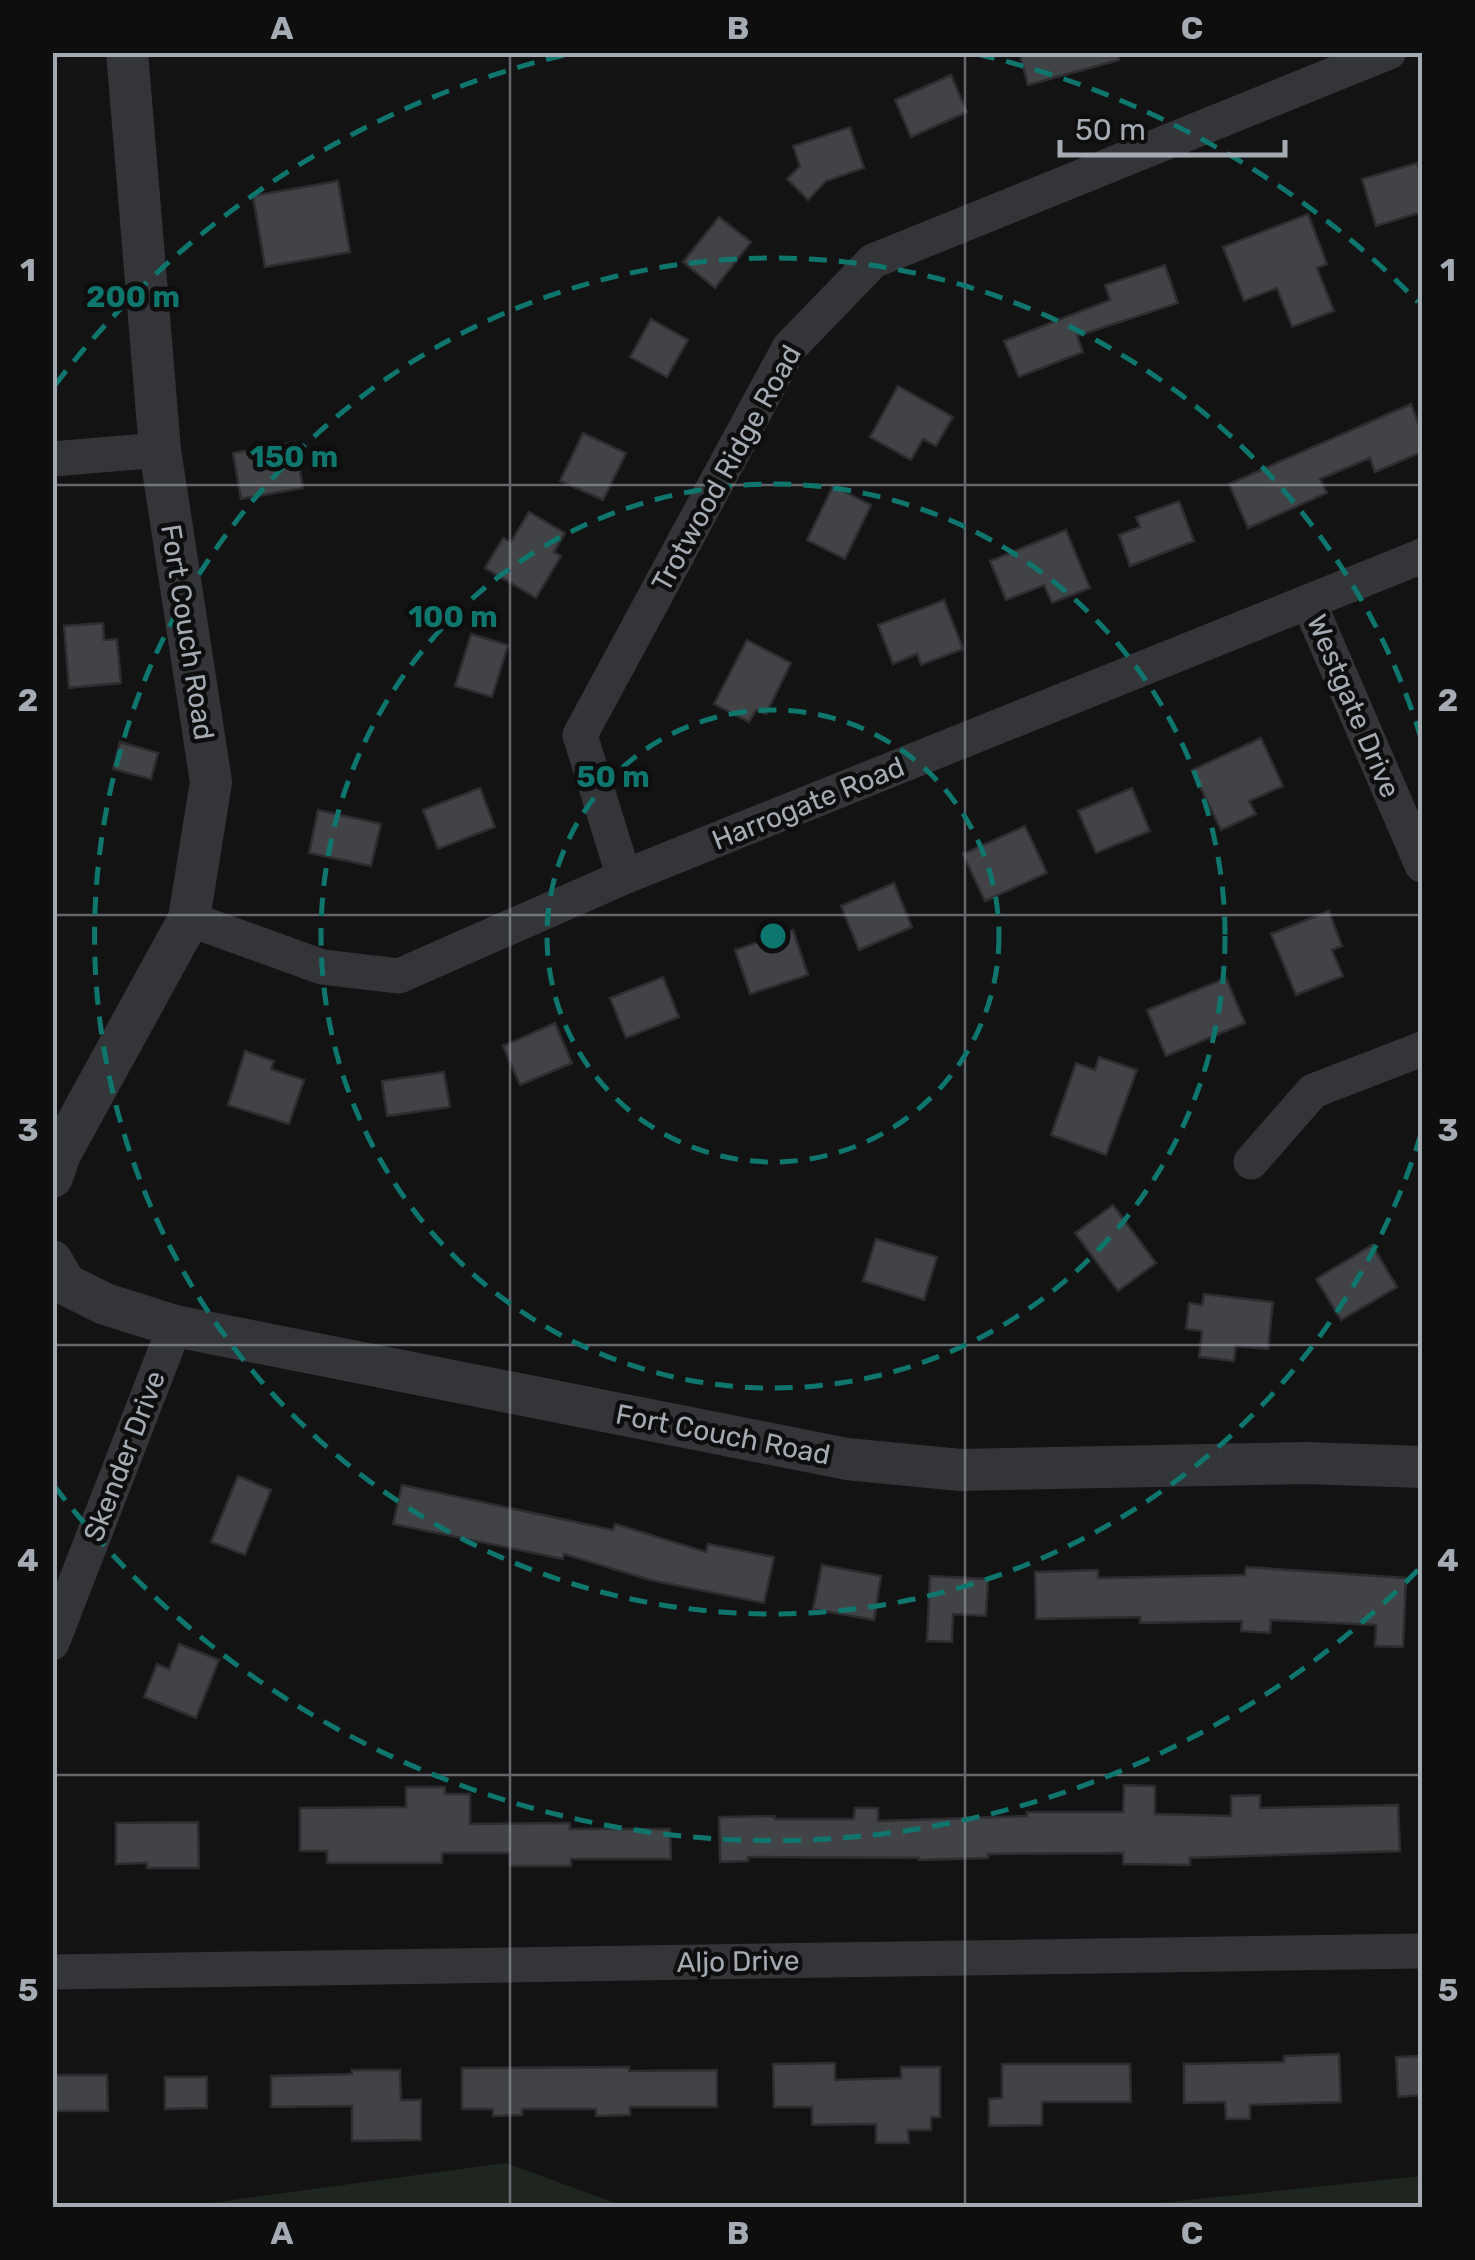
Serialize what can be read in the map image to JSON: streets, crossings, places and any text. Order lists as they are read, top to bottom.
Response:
{
  "streets": {
    "street": [
      "Trotwood Ridge Road",
      "Fort Couch Road",
      "Westgate Drive",
      "Harrogate Road",
      "Skender Drive",
      "Aljo Drive"
    ]
  },
  "crossings": [
    ["Trotwood Ridge Road", "Harrogate Road"],
    ["Fort Couch Road", "Harrogate Road"],
    ["Fort Couch Road", "Skender Drive"],
    ["Westgate Drive", "Harrogate Road"]
  ],
  "scale_bar": "50 m",
  "grid": {
    "columns": ["A", "B", "C"],
    "rows": [
      "1",
      "2",
      "3",
      "4",
      "5"
    ]
  },
  "rings": [
    "200 m",
    "150 m",
    "100 m",
    "50 m"
  ]
}
